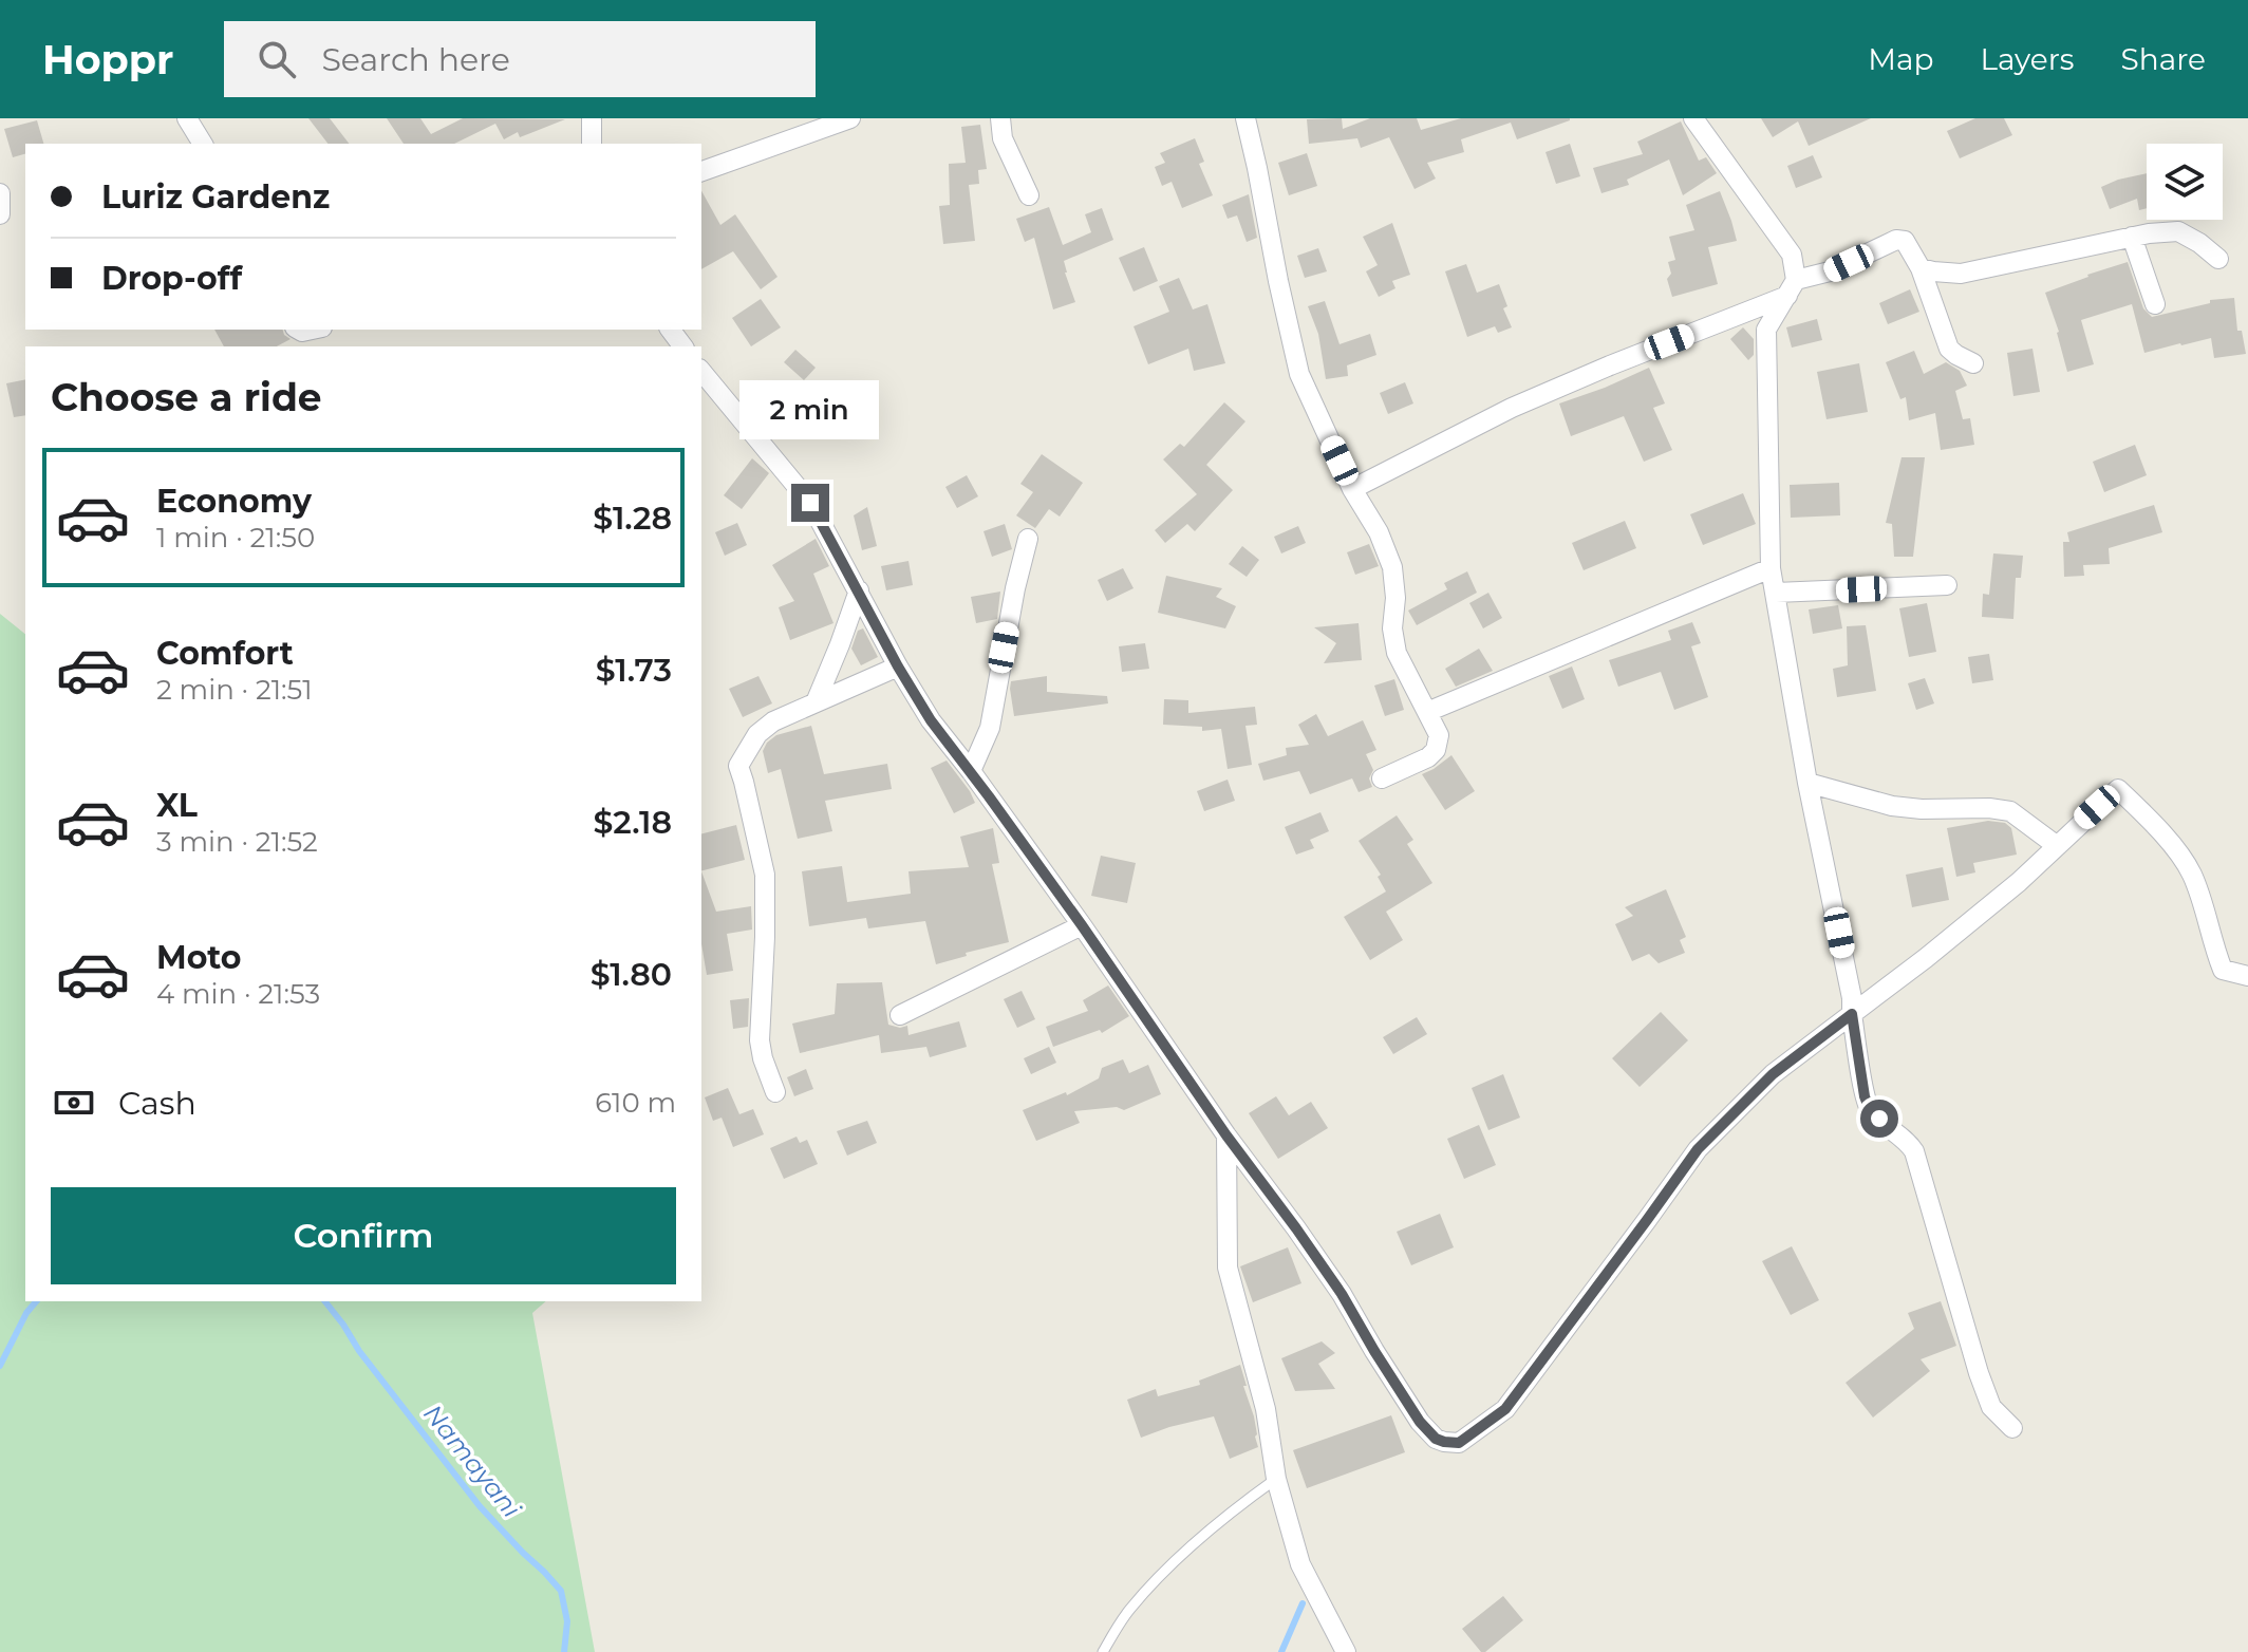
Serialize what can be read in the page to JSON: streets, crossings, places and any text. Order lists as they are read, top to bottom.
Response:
{
  "water": ["Namayani"],
  "page": {
    "header": "Hoppr",
    "search": "Search here",
    "nav": ["Map", "Layers", "Share"],
    "banner": ["Luriz Gardenz", "Drop-off"],
    "heading": "Choose a ride",
    "bubble": "2 min",
    "list": [
      {
        "name": "Economy",
        "note": "1 min · 21:50",
        "value": "$1.28"
      },
      {
        "name": "Comfort",
        "note": "2 min · 21:51",
        "value": "$1.73"
      },
      {
        "name": "XL",
        "note": "3 min · 21:52",
        "value": "$2.18"
      },
      {
        "name": "Moto",
        "note": "4 min · 21:53",
        "value": "$1.80"
      }
    ],
    "pay": ["Cash", "610 m"],
    "buttons": "Confirm"
  }
}
